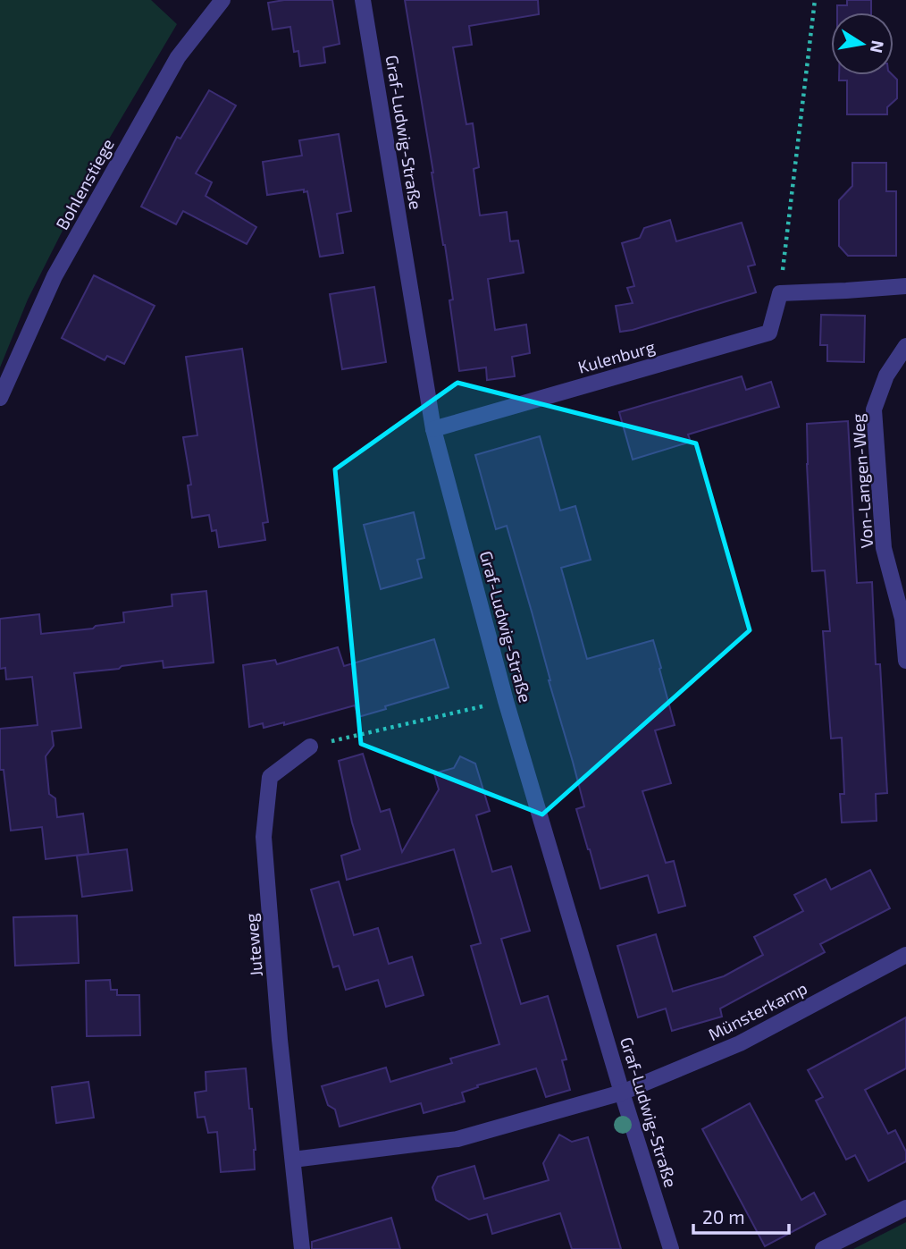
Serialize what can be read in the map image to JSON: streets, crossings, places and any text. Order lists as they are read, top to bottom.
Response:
{
  "streets": {
    "street": [
      "Graf-Ludwig-Straße",
      "Bohlenstiege",
      "Kulenburg",
      "Von-Langen-Weg",
      "Juteweg",
      "Münsterkamp"
    ]
  },
  "crossings": [
    ["Graf-Ludwig-Straße", "Kulenburg"],
    ["Graf-Ludwig-Straße", "Münsterkamp"]
  ],
  "scale_bar": "20 m",
  "north": "right"
}
